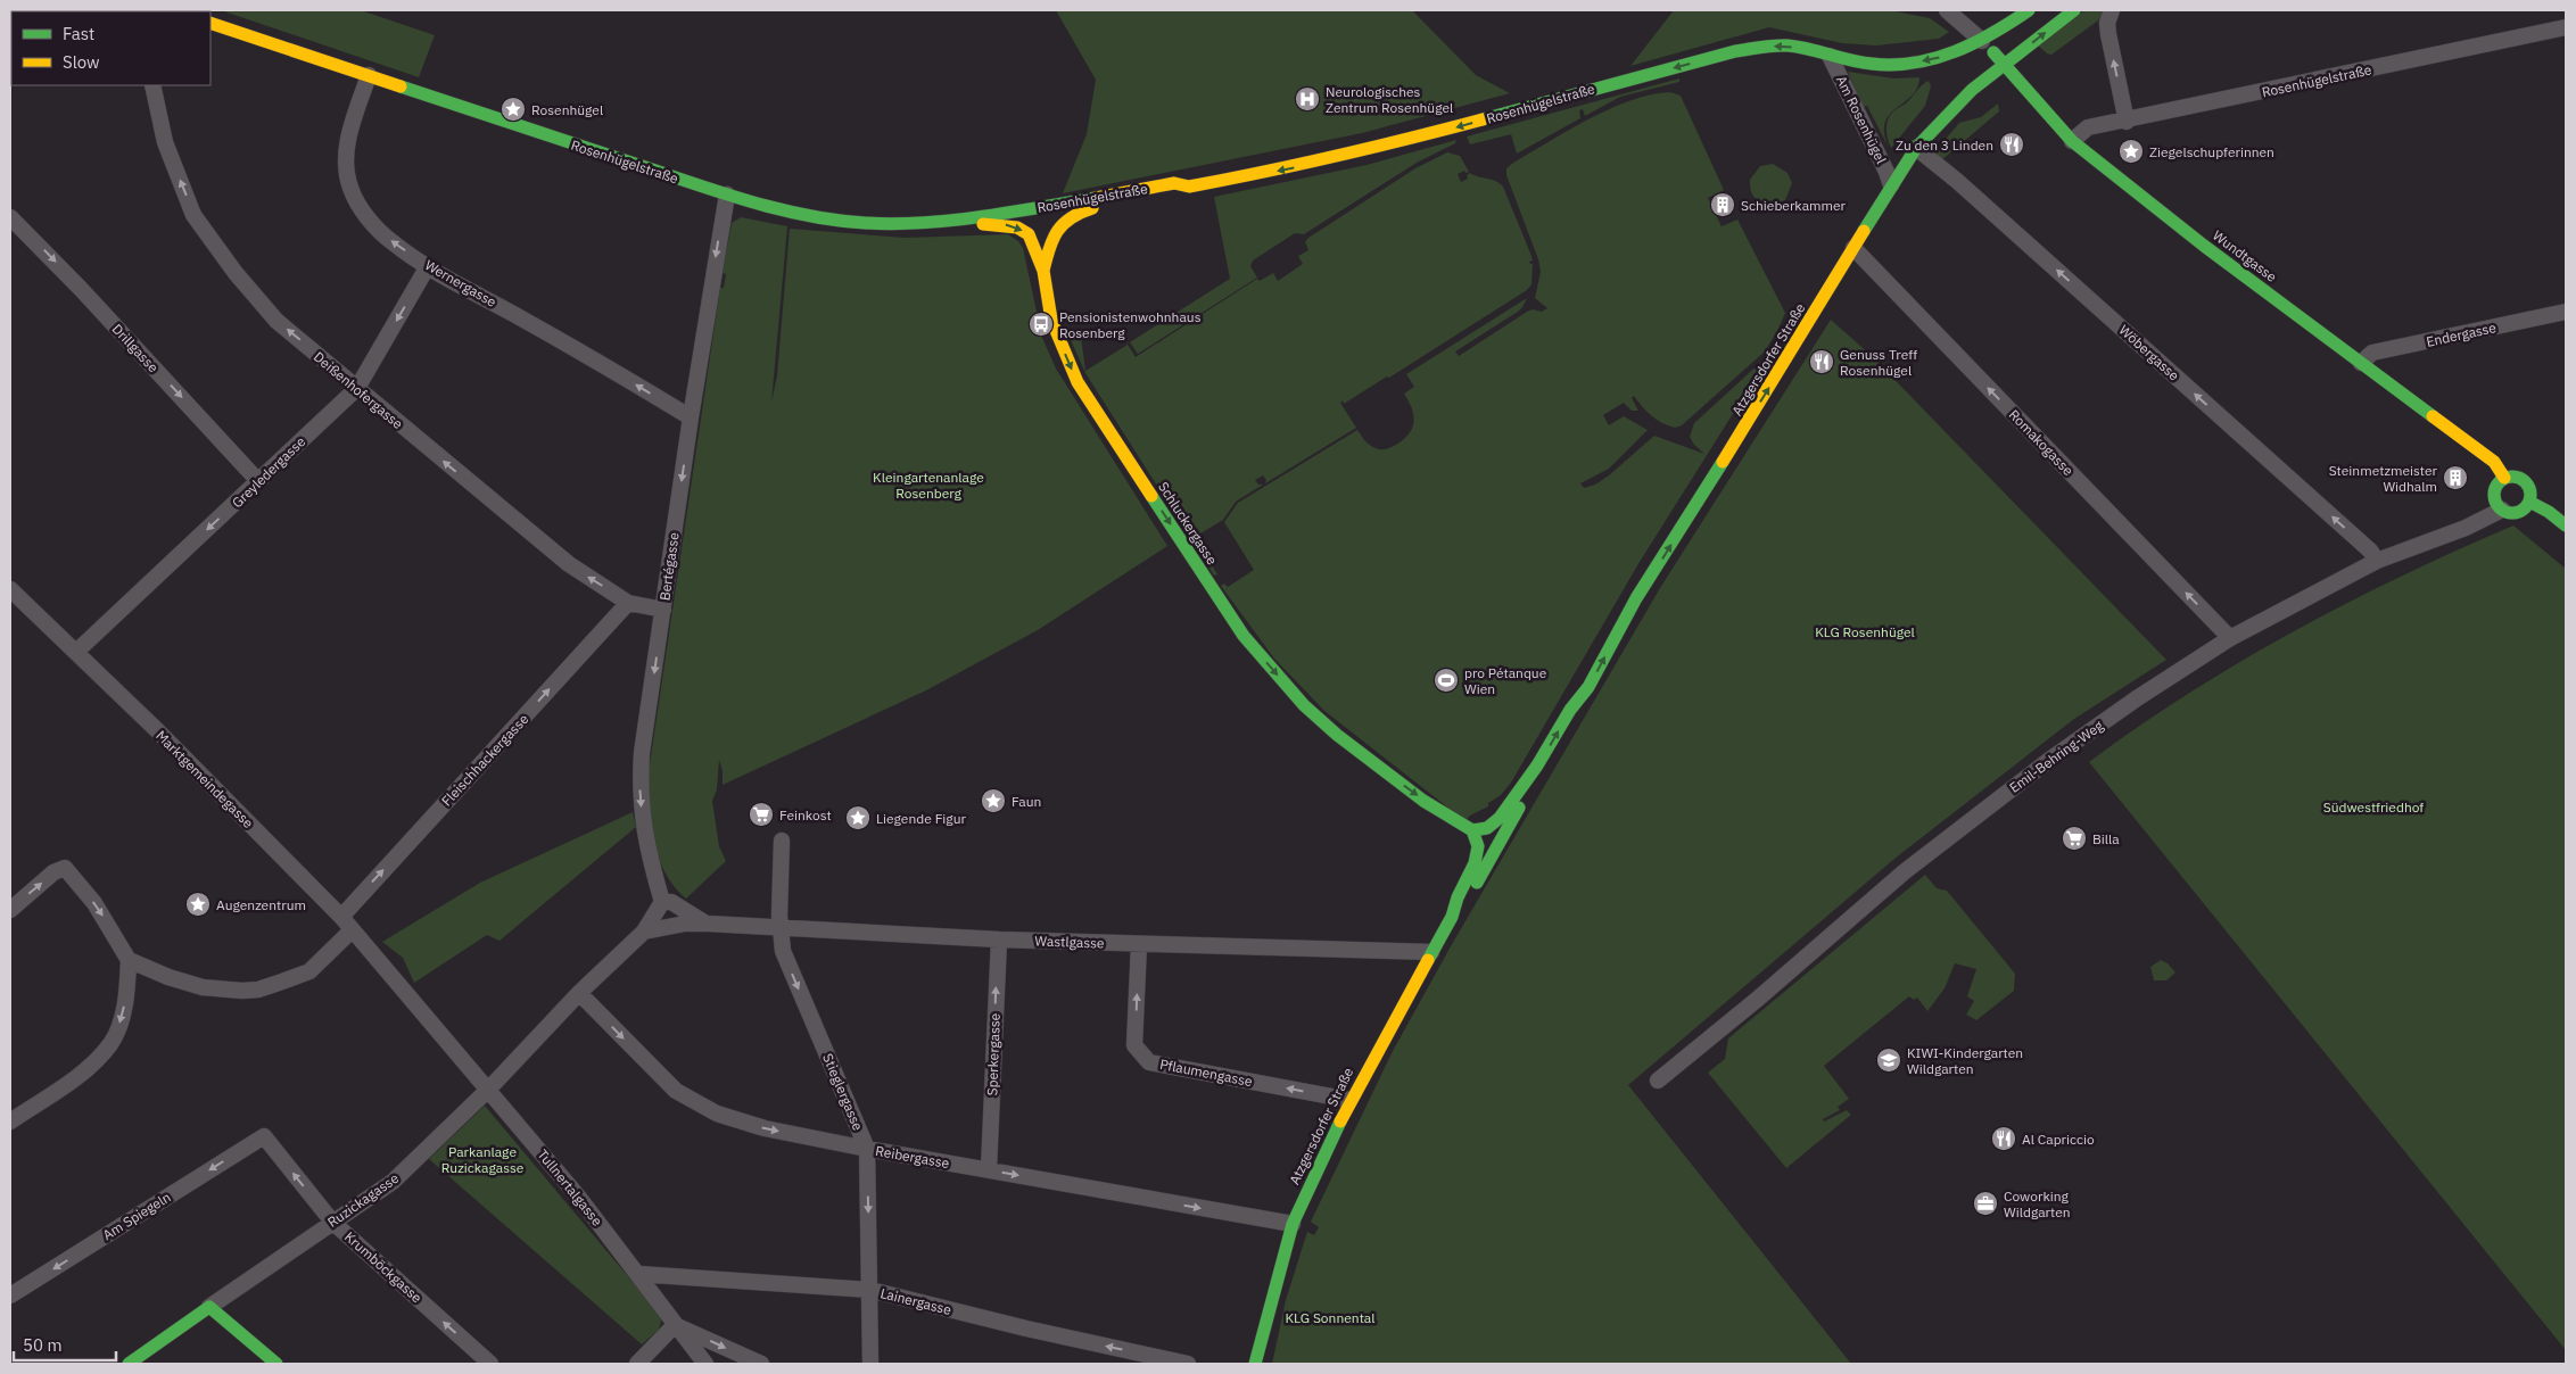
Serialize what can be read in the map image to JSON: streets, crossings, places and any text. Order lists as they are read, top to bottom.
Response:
{
  "streets": {
    "main road": [
      "Rosenhügelstraße",
      "Wundtgasse",
      "Atzgersdorfer Straße",
      "Schluckergasse",
      "Ruzickagasse"
    ],
    "street": [
      "Am Rosenhügel",
      "Wernergasse",
      "Endergasse",
      "Drillgasse",
      "Wöbergasse",
      "Deißenhofergasse",
      "Romakogasse",
      "Greyledergasse",
      "Bertégasse",
      "Emil-Behring-Weg",
      "Fleischhackergasse",
      "Marktgemeindegasse",
      "Wastlgasse",
      "Sperkergasse",
      "Pflaumengasse",
      "Stieglergasse",
      "Reibergasse",
      "Tullnertalgasse",
      "Am Spiegeln",
      "Krumböckgasse",
      "Lainergasse"
    ]
  },
  "crossings": [
    ["Rosenhügelstraße", "Am Rosenhügel"],
    ["Rosenhügelstraße", "Wundtgasse"],
    ["Rosenhügelstraße", "Wernergasse"],
    ["Rosenhügelstraße", "Schluckergasse"],
    ["Rosenhügelstraße", "Bertégasse"],
    ["Am Rosenhügel", "Atzgersdorfer Straße"],
    ["Wundtgasse", "Endergasse"],
    ["Wundtgasse", "Atzgersdorfer Straße"],
    ["Wundtgasse", "Emil-Behring-Weg"],
    ["Wernergasse", "Greyledergasse"],
    ["Wernergasse", "Bertégasse"],
    ["Drillgasse", "Greyledergasse"],
    ["Wöbergasse", "Atzgersdorfer Straße"],
    ["Wöbergasse", "Emil-Behring-Weg"],
    ["Atzgersdorfer Straße", "Romakogasse"],
    ["Atzgersdorfer Straße", "Schluckergasse"],
    ["Atzgersdorfer Straße", "Wastlgasse"],
    ["Atzgersdorfer Straße", "Pflaumengasse"],
    ["Atzgersdorfer Straße", "Reibergasse"],
    ["Deißenhofergasse", "Greyledergasse"],
    ["Deißenhofergasse", "Bertégasse"],
    ["Deißenhofergasse", "Fleischhackergasse"],
    ["Romakogasse", "Emil-Behring-Weg"],
    ["Greyledergasse", "Marktgemeindegasse"],
    ["Bertégasse", "Wastlgasse"],
    ["Fleischhackergasse", "Marktgemeindegasse"],
    ["Marktgemeindegasse", "Tullnertalgasse"],
    ["Wastlgasse", "Sperkergasse"],
    ["Wastlgasse", "Pflaumengasse"],
    ["Wastlgasse", "Stieglergasse"],
    ["Wastlgasse", "Ruzickagasse"],
    ["Sperkergasse", "Reibergasse"],
    ["Stieglergasse", "Reibergasse"],
    ["Stieglergasse", "Lainergasse"],
    ["Reibergasse", "Ruzickagasse"],
    ["Tullnertalgasse", "Ruzickagasse"],
    ["Tullnertalgasse", "Lainergasse"],
    ["Ruzickagasse", "Krumböckgasse"],
    ["Am Spiegeln", "Krumböckgasse"]
  ],
  "one_way": [
    "Wernergasse",
    "Drillgasse",
    "Wöbergasse",
    "Atzgersdorfer Straße",
    "Deißenhofergasse",
    "Romakogasse",
    "Greyledergasse",
    "Schluckergasse",
    "Bertégasse",
    "Fleischhackergasse",
    "Sperkergasse",
    "Pflaumengasse",
    "Stieglergasse",
    "Reibergasse",
    "Am Spiegeln",
    "Krumböckgasse",
    "Lainergasse"
  ],
  "parks": [
    "Kleingartenanlage Rosenberg",
    "KLG Rosenhügel",
    "Südwestfriedhof",
    "Parkanlage Ruzickagasse",
    "KLG Sonnental"
  ],
  "places": {
    "hospital": ["Neurologisches Zentrum Rosenhügel"],
    "place": [
      "Rosenhügel",
      "Ziegelschupferinnen",
      "Faun",
      "Liegende Figur",
      "Augenzentrum"
    ],
    "restaurant": ["Zu den 3 Linden", "Genuss Treff Rosenhügel", "Al Capriccio"],
    "building": ["Schieberkammer", "Steinmetzmeister Widhalm"],
    "bus stop": ["Pensionistenwohnhaus Rosenberg"],
    "sports": ["pro Pétanque Wien"],
    "supermarket": ["Feinkost", "Billa"],
    "school or university": ["KIWI-Kindergarten Wildgarten"],
    "office": ["Coworking Wildgarten"]
  },
  "legend": ["Fast", "Slow"],
  "scale_bar": "50 m"
}
